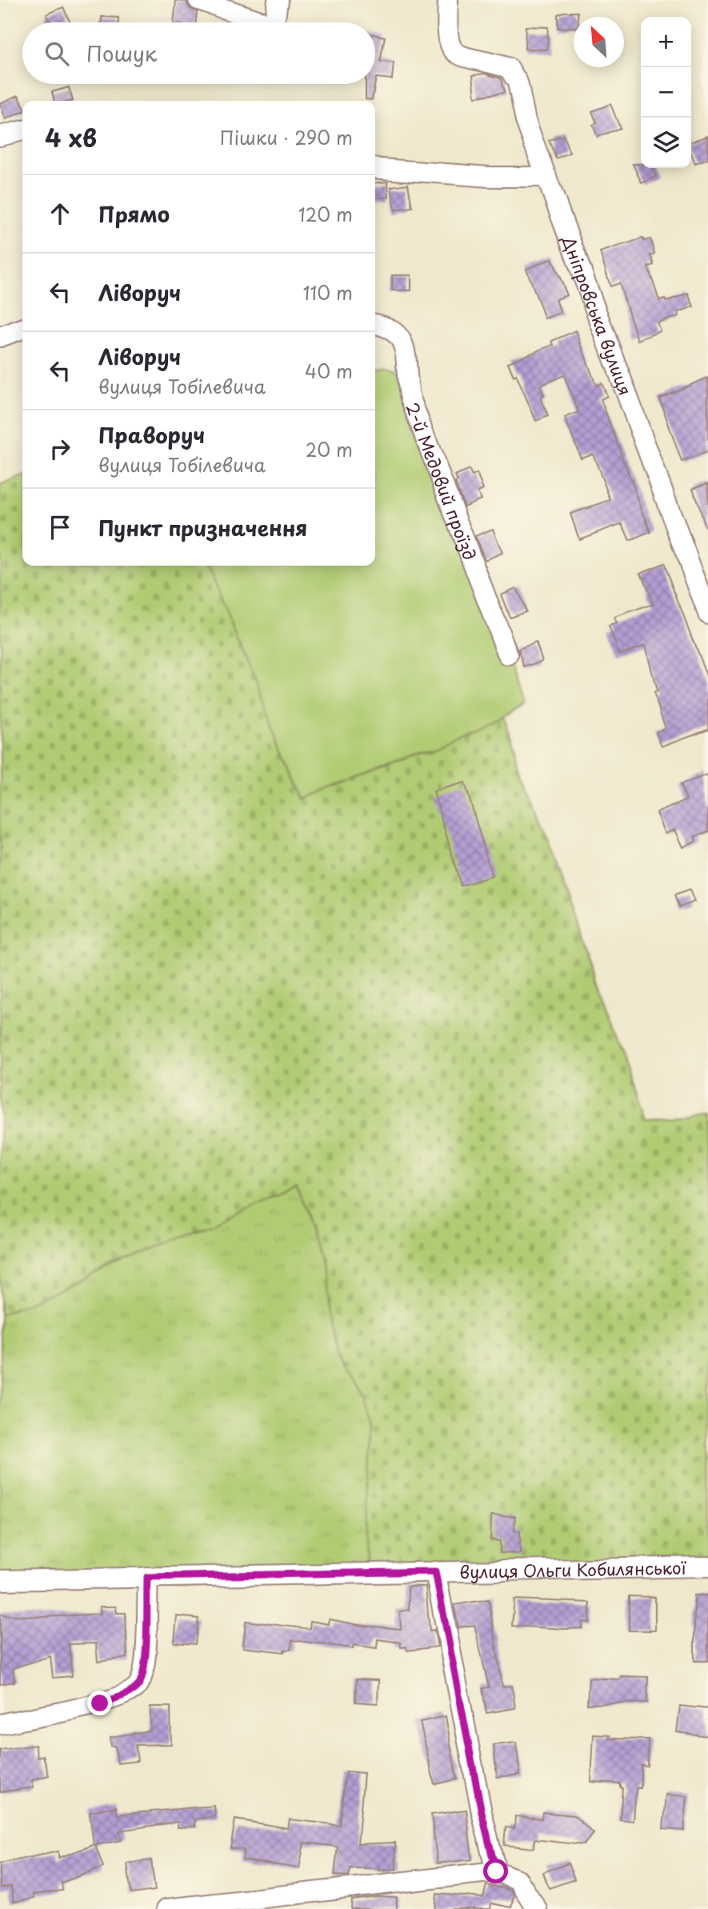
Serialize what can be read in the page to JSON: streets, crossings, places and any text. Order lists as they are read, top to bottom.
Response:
{
  "streets": {
    "street": ["Дніпровська вулиця", "2-й Медовий проїзд", "вулиця Ольги Кобилянської"]
  },
  "north": "top left",
  "page": {
    "map_buttons": ["+", "−"],
    "search": "Пошук",
    "heading": ["4 хв", "Пішки · 290 m"],
    "list": [
      ["Прямо", "120 m"],
      ["Ліворуч", "110 m"],
      ["Ліворуч", "вулиця Тобілевича", "40 m"],
      ["Праворуч", "вулиця Тобілевича", "20 m"],
      "Пункт призначення"
    ]
  }
}
